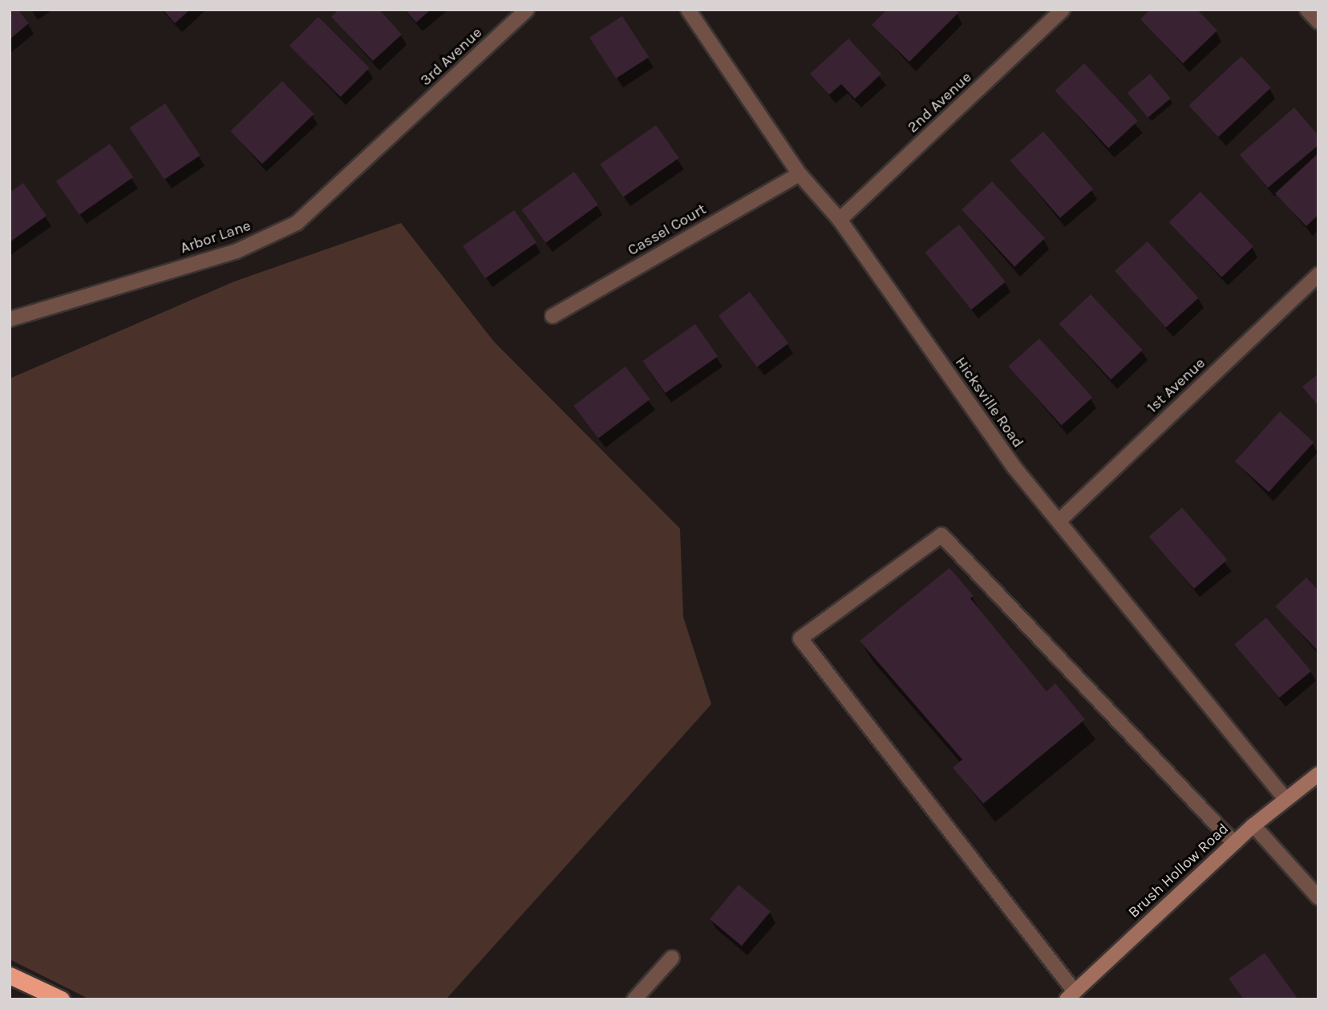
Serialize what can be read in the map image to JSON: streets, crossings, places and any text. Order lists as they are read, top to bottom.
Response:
{
  "streets": {
    "main road": ["Brush Hollow Road"],
    "street": [
      "3rd Avenue",
      "2nd Avenue",
      "Cassel Court",
      "Arbor Lane",
      "1st Avenue",
      "Hicksville Road"
    ]
  },
  "crossings": [
    ["3rd Avenue", "Arbor Lane"],
    ["2nd Avenue", "Hicksville Road"],
    ["Cassel Court", "Hicksville Road"],
    ["1st Avenue", "Hicksville Road"],
    ["Hicksville Road", "Brush Hollow Road"]
  ]
}
